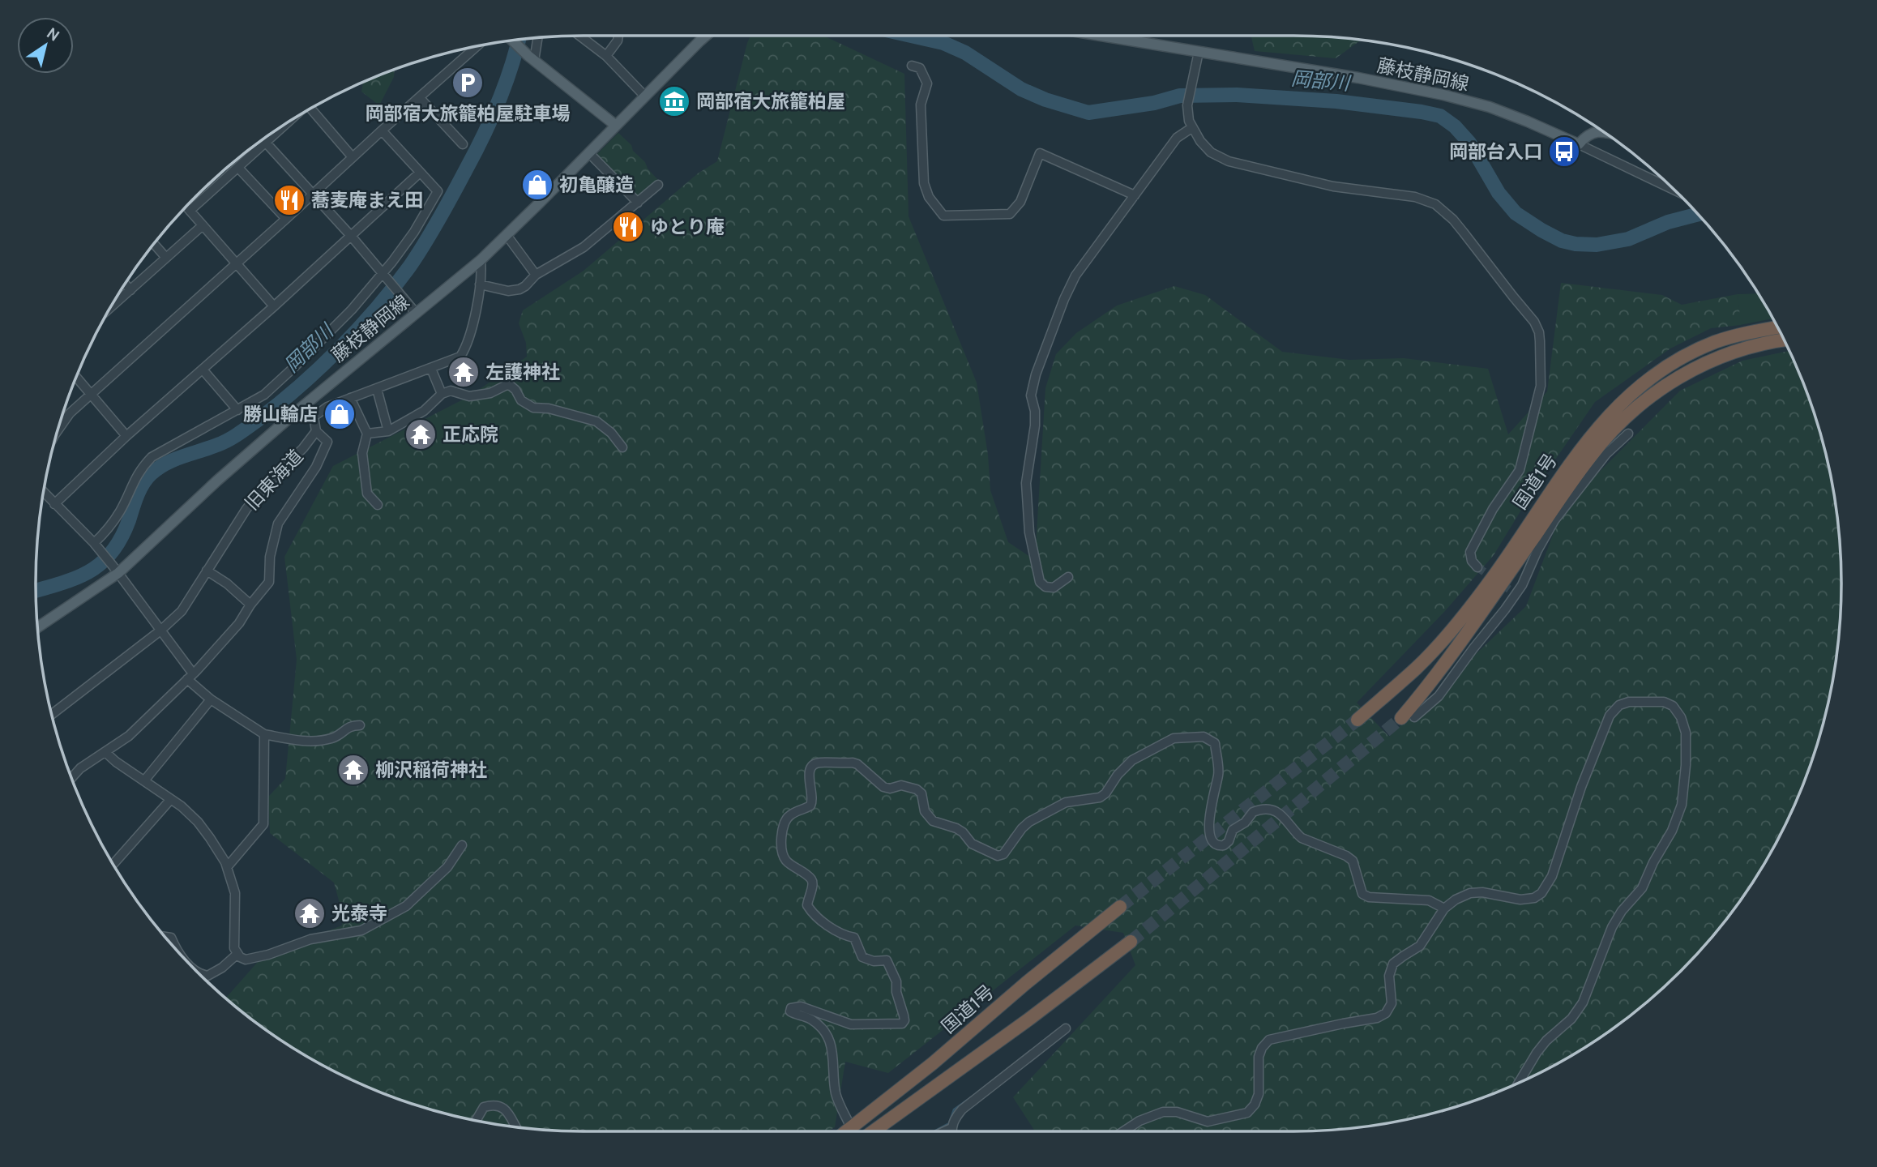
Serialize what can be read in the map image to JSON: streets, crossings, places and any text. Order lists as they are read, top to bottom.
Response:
{
  "streets": {
    "highway": ["国道1号"],
    "main road": ["藤枝静岡線"],
    "street": ["旧東海道"]
  },
  "water": ["岡部川"],
  "places": {
    "parking": ["岡部宿大旅籠柏屋駐車場"],
    "museum": ["岡部宿大旅籠柏屋"],
    "bus stop": ["岡部台入口"],
    "shop": ["初亀醸造", "勝山輪店"],
    "restaurant": ["蕎麦庵まえ田", "ゆとり庵"],
    "temple": [
      "左護神社",
      "正応院",
      "柳沢稲荷神社",
      "光泰寺"
    ]
  },
  "north": "top right"
}
